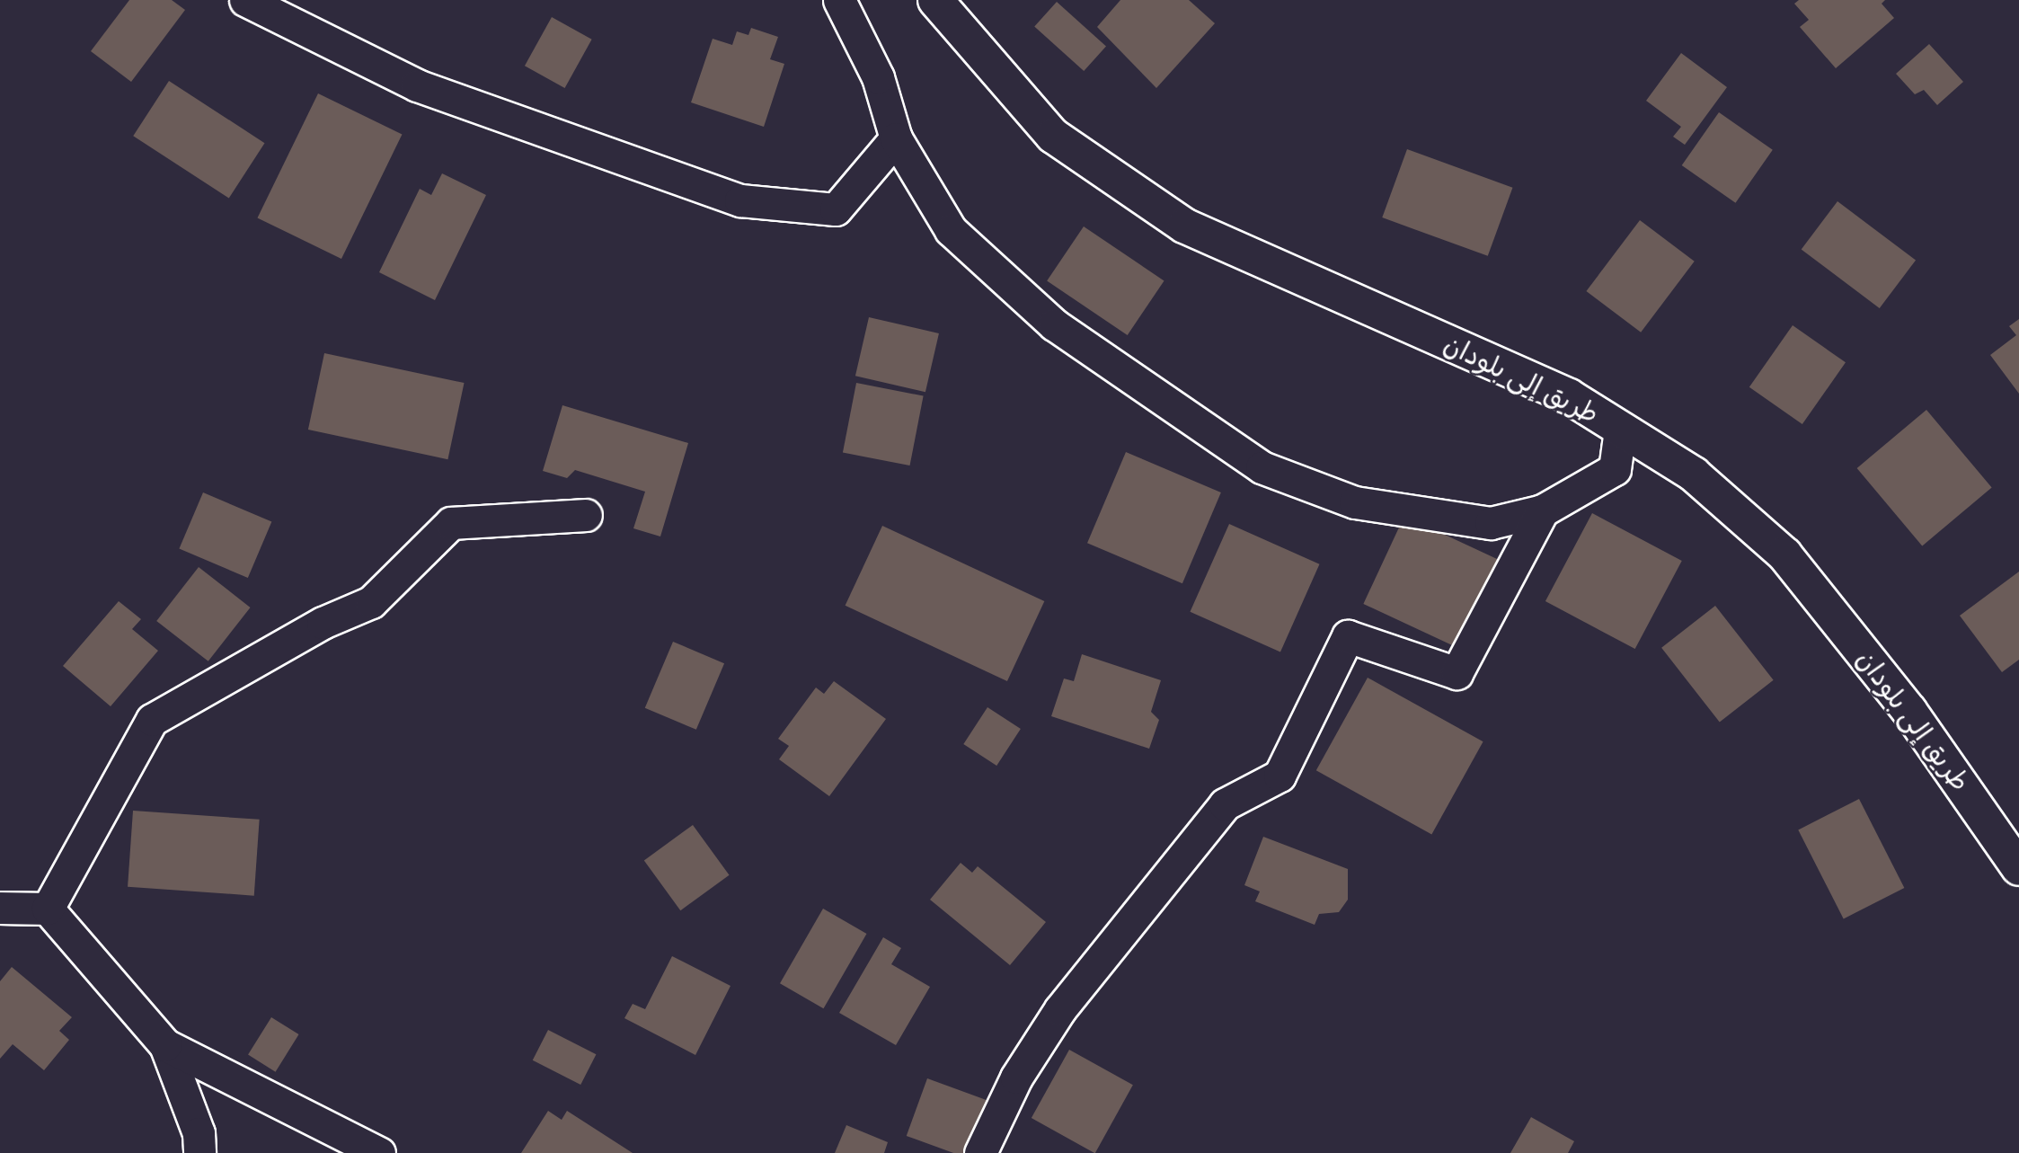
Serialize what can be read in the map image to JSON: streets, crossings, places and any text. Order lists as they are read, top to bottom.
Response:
{
  "streets": {
    "main road": ["طريق إلى بلودان"]
  }
}
